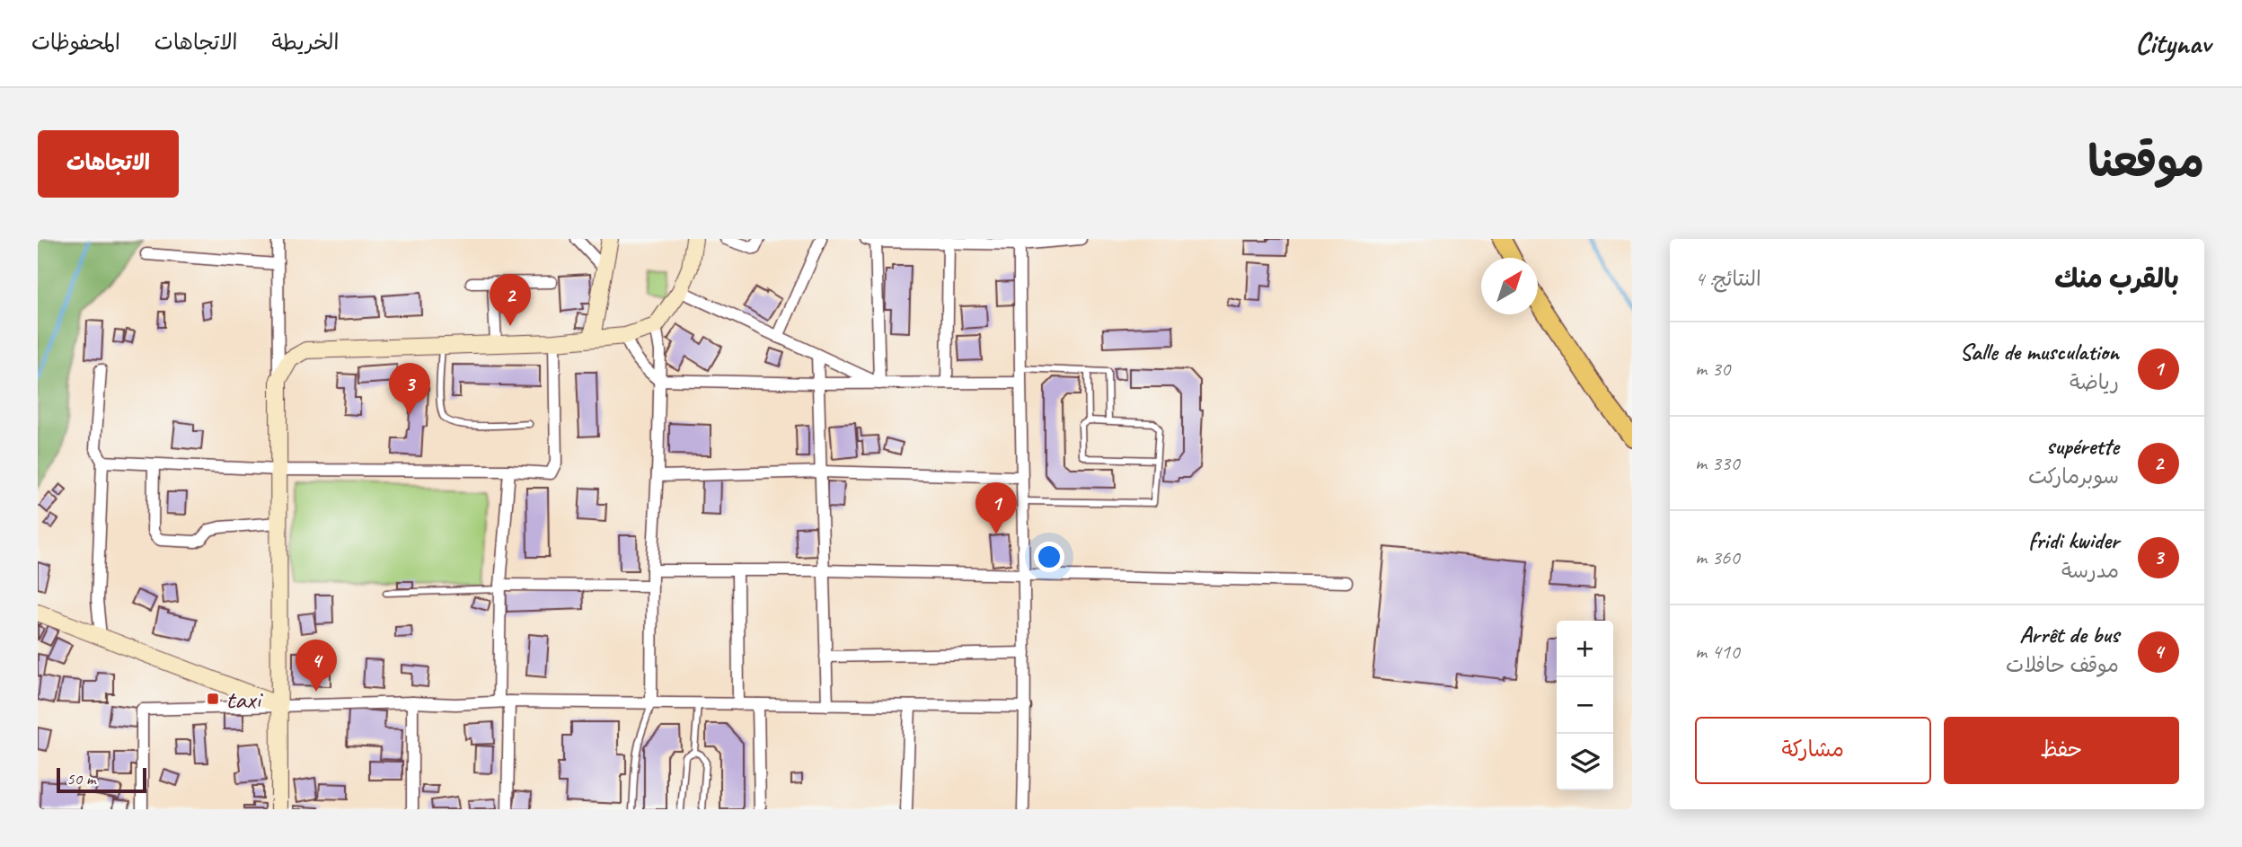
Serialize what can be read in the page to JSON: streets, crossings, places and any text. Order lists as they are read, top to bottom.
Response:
{
  "places": {
    "transit": ["taxi"]
  },
  "scale_bar": "50 m",
  "north": "top right",
  "page": {
    "header": "Citynav",
    "nav": ["الخريطة", "الاتجاهات", "المحفوظات"],
    "title": "موقعنا",
    "buttons": [
      "الاتجاهات",
      ["حفظ", "مشاركة"]
    ],
    "heading": ["بالقرب منك", "النتائج: 4"],
    "pins": [
      "2",
      "3",
      "1",
      "4"
    ],
    "list": [
      {
        "mark": "1",
        "name": "Salle de musculation",
        "note": "رياضة",
        "value": "30 m"
      },
      {
        "mark": "2",
        "name": "supérette",
        "note": "سوبرماركت",
        "value": "330 m"
      },
      {
        "mark": "3",
        "name": "fridi kwider",
        "note": "مدرسة",
        "value": "360 m"
      },
      {
        "mark": "4",
        "name": "Arrêt de bus",
        "note": "موقف حافلات",
        "value": "410 m"
      }
    ],
    "map_buttons": ["+", "−"],
    "scale": "50 m"
  }
}
